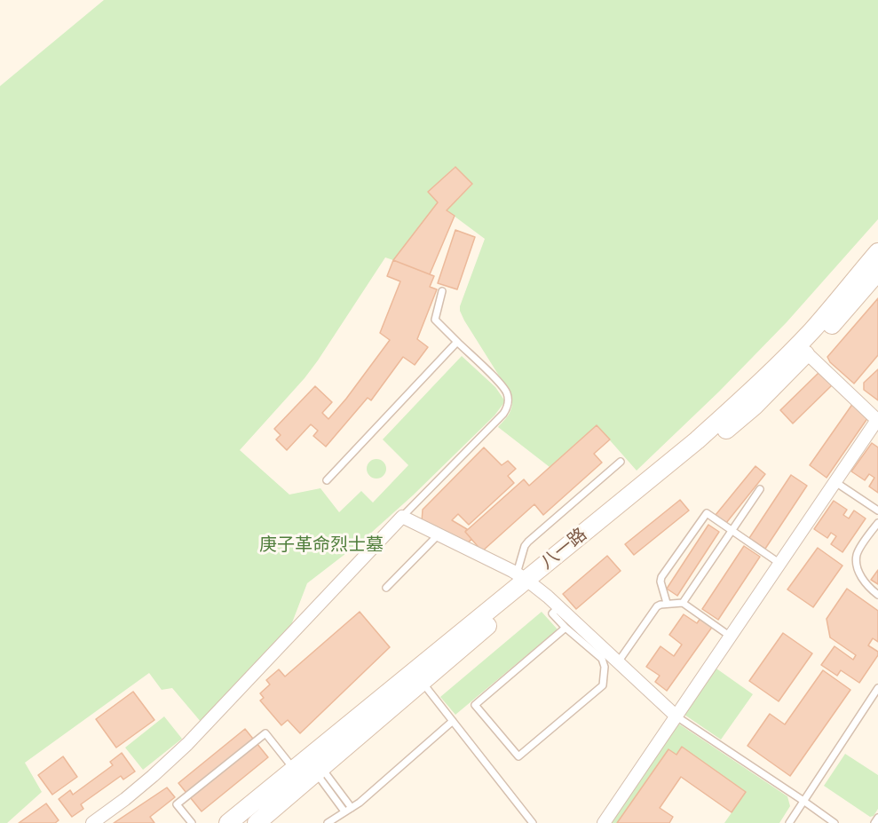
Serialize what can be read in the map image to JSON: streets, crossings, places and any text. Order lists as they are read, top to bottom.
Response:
{
  "streets": {
    "main road": ["八一路"]
  },
  "parks": ["庚子革命烈士墓"]
}
